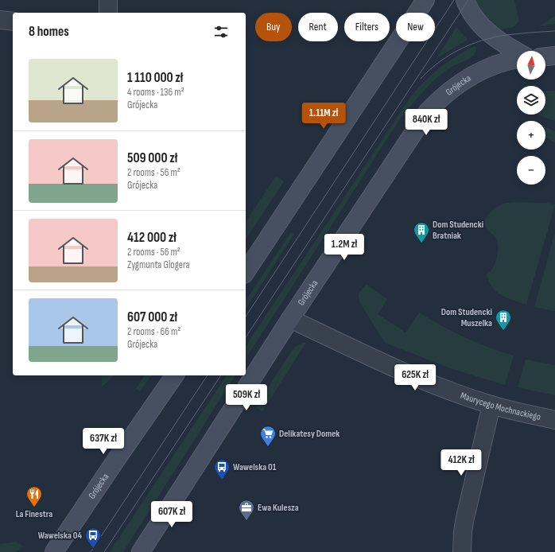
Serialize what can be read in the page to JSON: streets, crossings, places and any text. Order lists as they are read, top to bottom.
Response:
{
  "streets": {
    "main road": ["Grójecka"],
    "street": ["Maurycego Mochnackiego"]
  },
  "crossings": [
    ["Grójecka", "Maurycego Mochnackiego"]
  ],
  "places": {
    "building": ["Dom Studencki Bratniak", "Dom Studencki Muszelka"],
    "supermarket": ["Delikatesy Domek"],
    "bus stop": ["Wawelska 01", "Wawelska 04"],
    "restaurant": ["La Finestra"],
    "office": ["Ewa Kulesza"]
  },
  "north": "top",
  "page": {
    "chip": [
      "Buy",
      "Rent",
      "Filters",
      "New"
    ],
    "heading": "8 homes",
    "map_buttons": ["+", "−"],
    "list": [
      {
        "name": "1 110 000 zł",
        "note": "4 rooms · 136 m² · Grójecka"
      },
      {
        "name": "509 000 zł",
        "note": "2 rooms · 56 m² · Grójecka"
      },
      {
        "name": "412 000 zł",
        "note": "2 rooms · 56 m² · Zygmunta Glogera"
      },
      {
        "name": "607 000 zł",
        "note": "2 rooms · 66 m² · Grójecka"
      }
    ],
    "price": [
      "1.11M zł",
      "840K zł",
      "1.2M zł",
      "625K zł",
      "509K zł",
      "637K zł",
      "412K zł",
      "607K zł"
    ]
  }
}
